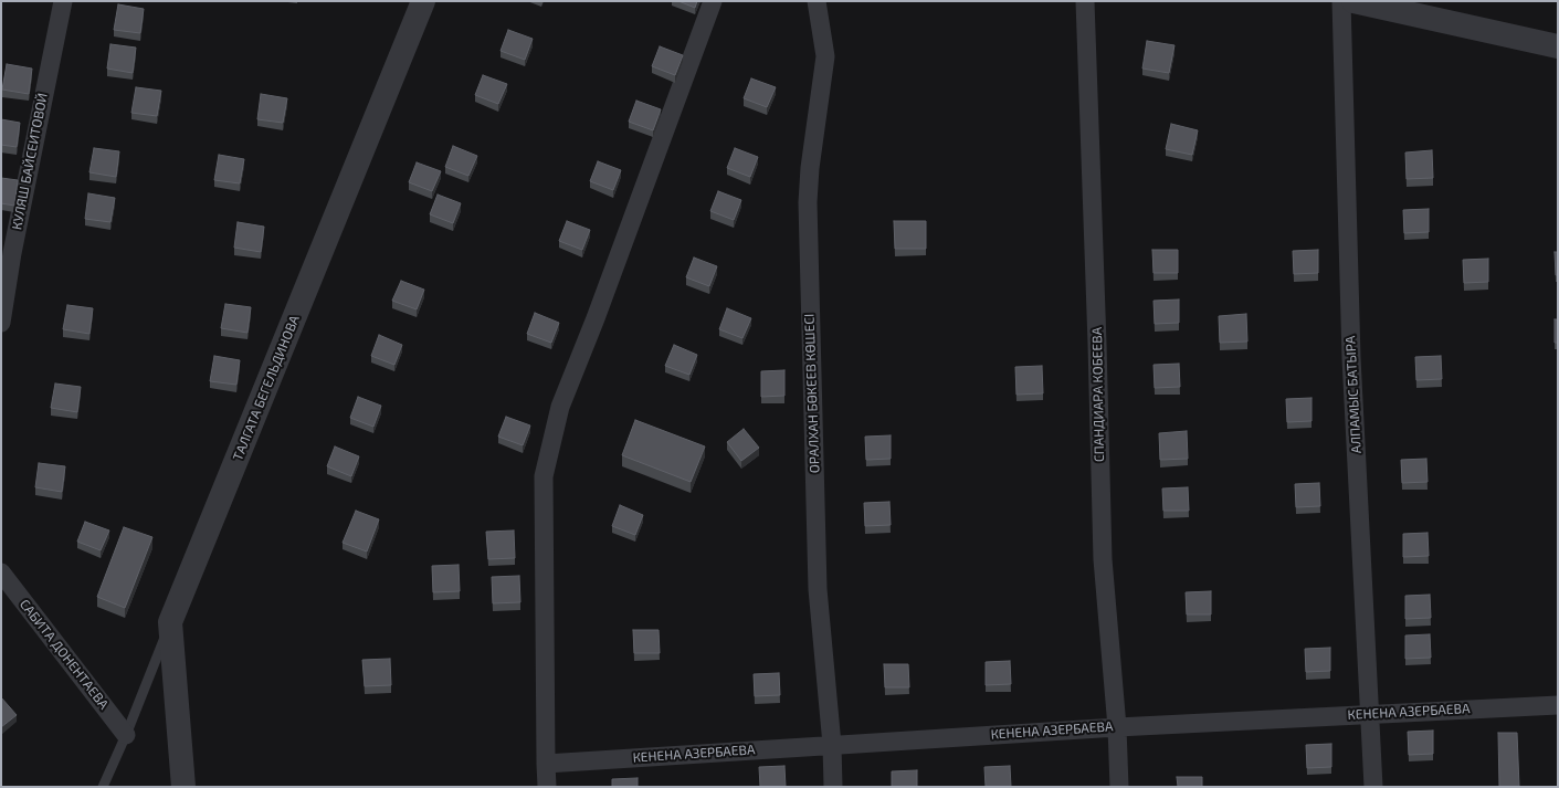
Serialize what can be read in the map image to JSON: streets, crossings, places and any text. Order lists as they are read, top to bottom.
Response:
{
  "streets": {
    "street": [
      "КУЛЯШ БАЙСЕИТОВОЙ",
      "ТАЛГАТА БЕГЕЛЬДИНОВА",
      "ОРАЛХАН БӨКЕЕВ КӨШЕСІ",
      "СПАНДИАРА КОБЕЕВА",
      "АЛПАМЫС БАТЫРА",
      "САБИТА ДОНЕНТАЕВА",
      "КЕНЕНА АЗЕРБАЕВА"
    ]
  },
  "crossings": [
    ["ОРАЛХАН БӨКЕЕВ КӨШЕСІ", "КЕНЕНА АЗЕРБАЕВА"],
    ["СПАНДИАРА КОБЕЕВА", "КЕНЕНА АЗЕРБАЕВА"],
    ["АЛПАМЫС БАТЫРА", "КЕНЕНА АЗЕРБАЕВА"]
  ]
}
